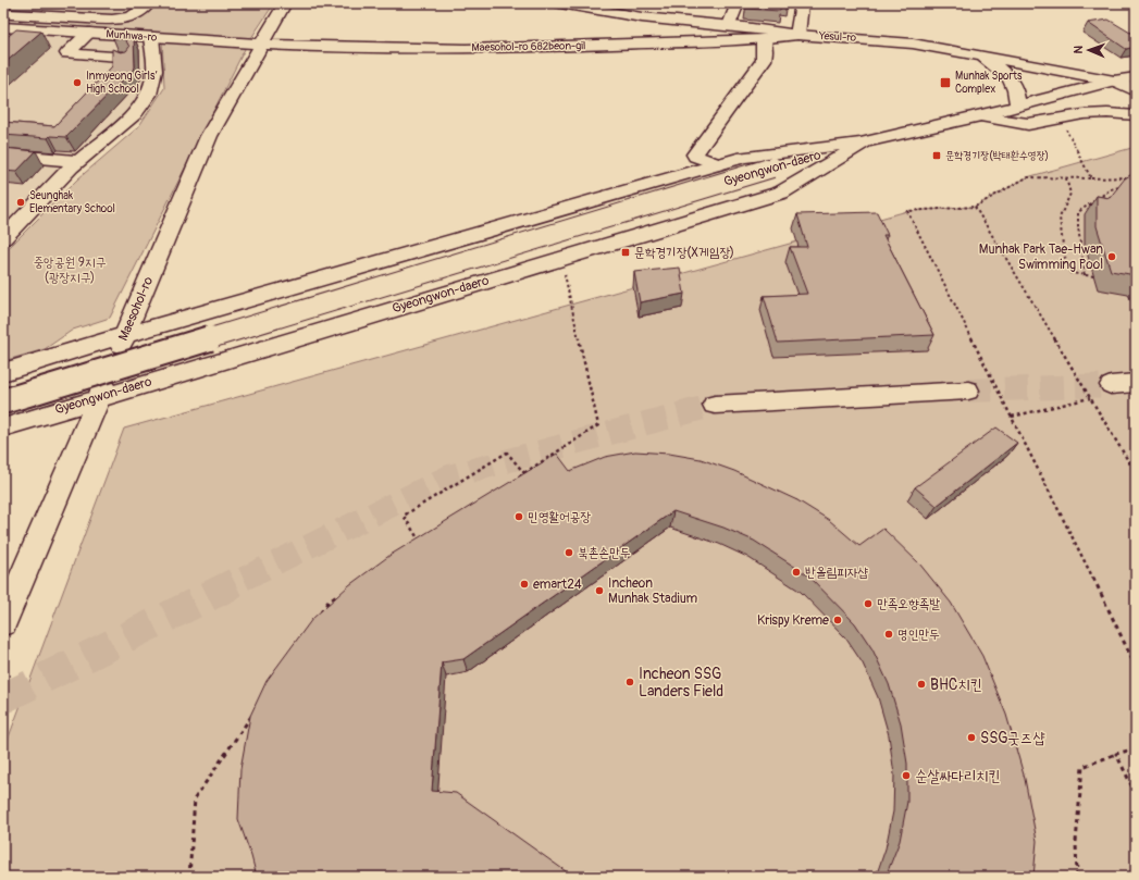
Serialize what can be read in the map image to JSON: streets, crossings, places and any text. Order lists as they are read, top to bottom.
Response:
{
  "streets": {
    "main road": [
      "Munhwa-ro",
      "Yesul-ro",
      "Maesohol-ro 682beon-gil",
      "Gyeongwon-daero",
      "Maesohol-ro"
    ]
  },
  "crossings": [
    ["Munhwa-ro", "Maesohol-ro 682beon-gil"],
    ["Munhwa-ro", "Maesohol-ro"],
    ["Yesul-ro", "Maesohol-ro 682beon-gil"],
    ["Yesul-ro", "Gyeongwon-daero"],
    ["Maesohol-ro 682beon-gil", "Maesohol-ro"],
    ["Gyeongwon-daero", "Maesohol-ro"]
  ],
  "parks": ["중앙공원 9지구 (광장지구)"],
  "places": {
    "other": [
      "Inmyeong Girls’ High School",
      "Seunghak Elementary School",
      "Munhak Park Tae-Hwan Swimming Pool",
      "민영활어공장",
      "북촌손만두",
      "반올림피자샵",
      "emart24",
      "Incheon Munhak Stadium",
      "만족오향족발",
      "Krispy Kreme",
      "명인만두",
      "Incheon SSG Landers Field",
      "BHC치킨",
      "SSG굿즈샵",
      "순살싸다리치킨"
    ],
    "transit": ["Munhak Sports Complex", "문학경기장(박태환수영장)", "문학경기장(X게임장)"]
  },
  "north": "left"
}
